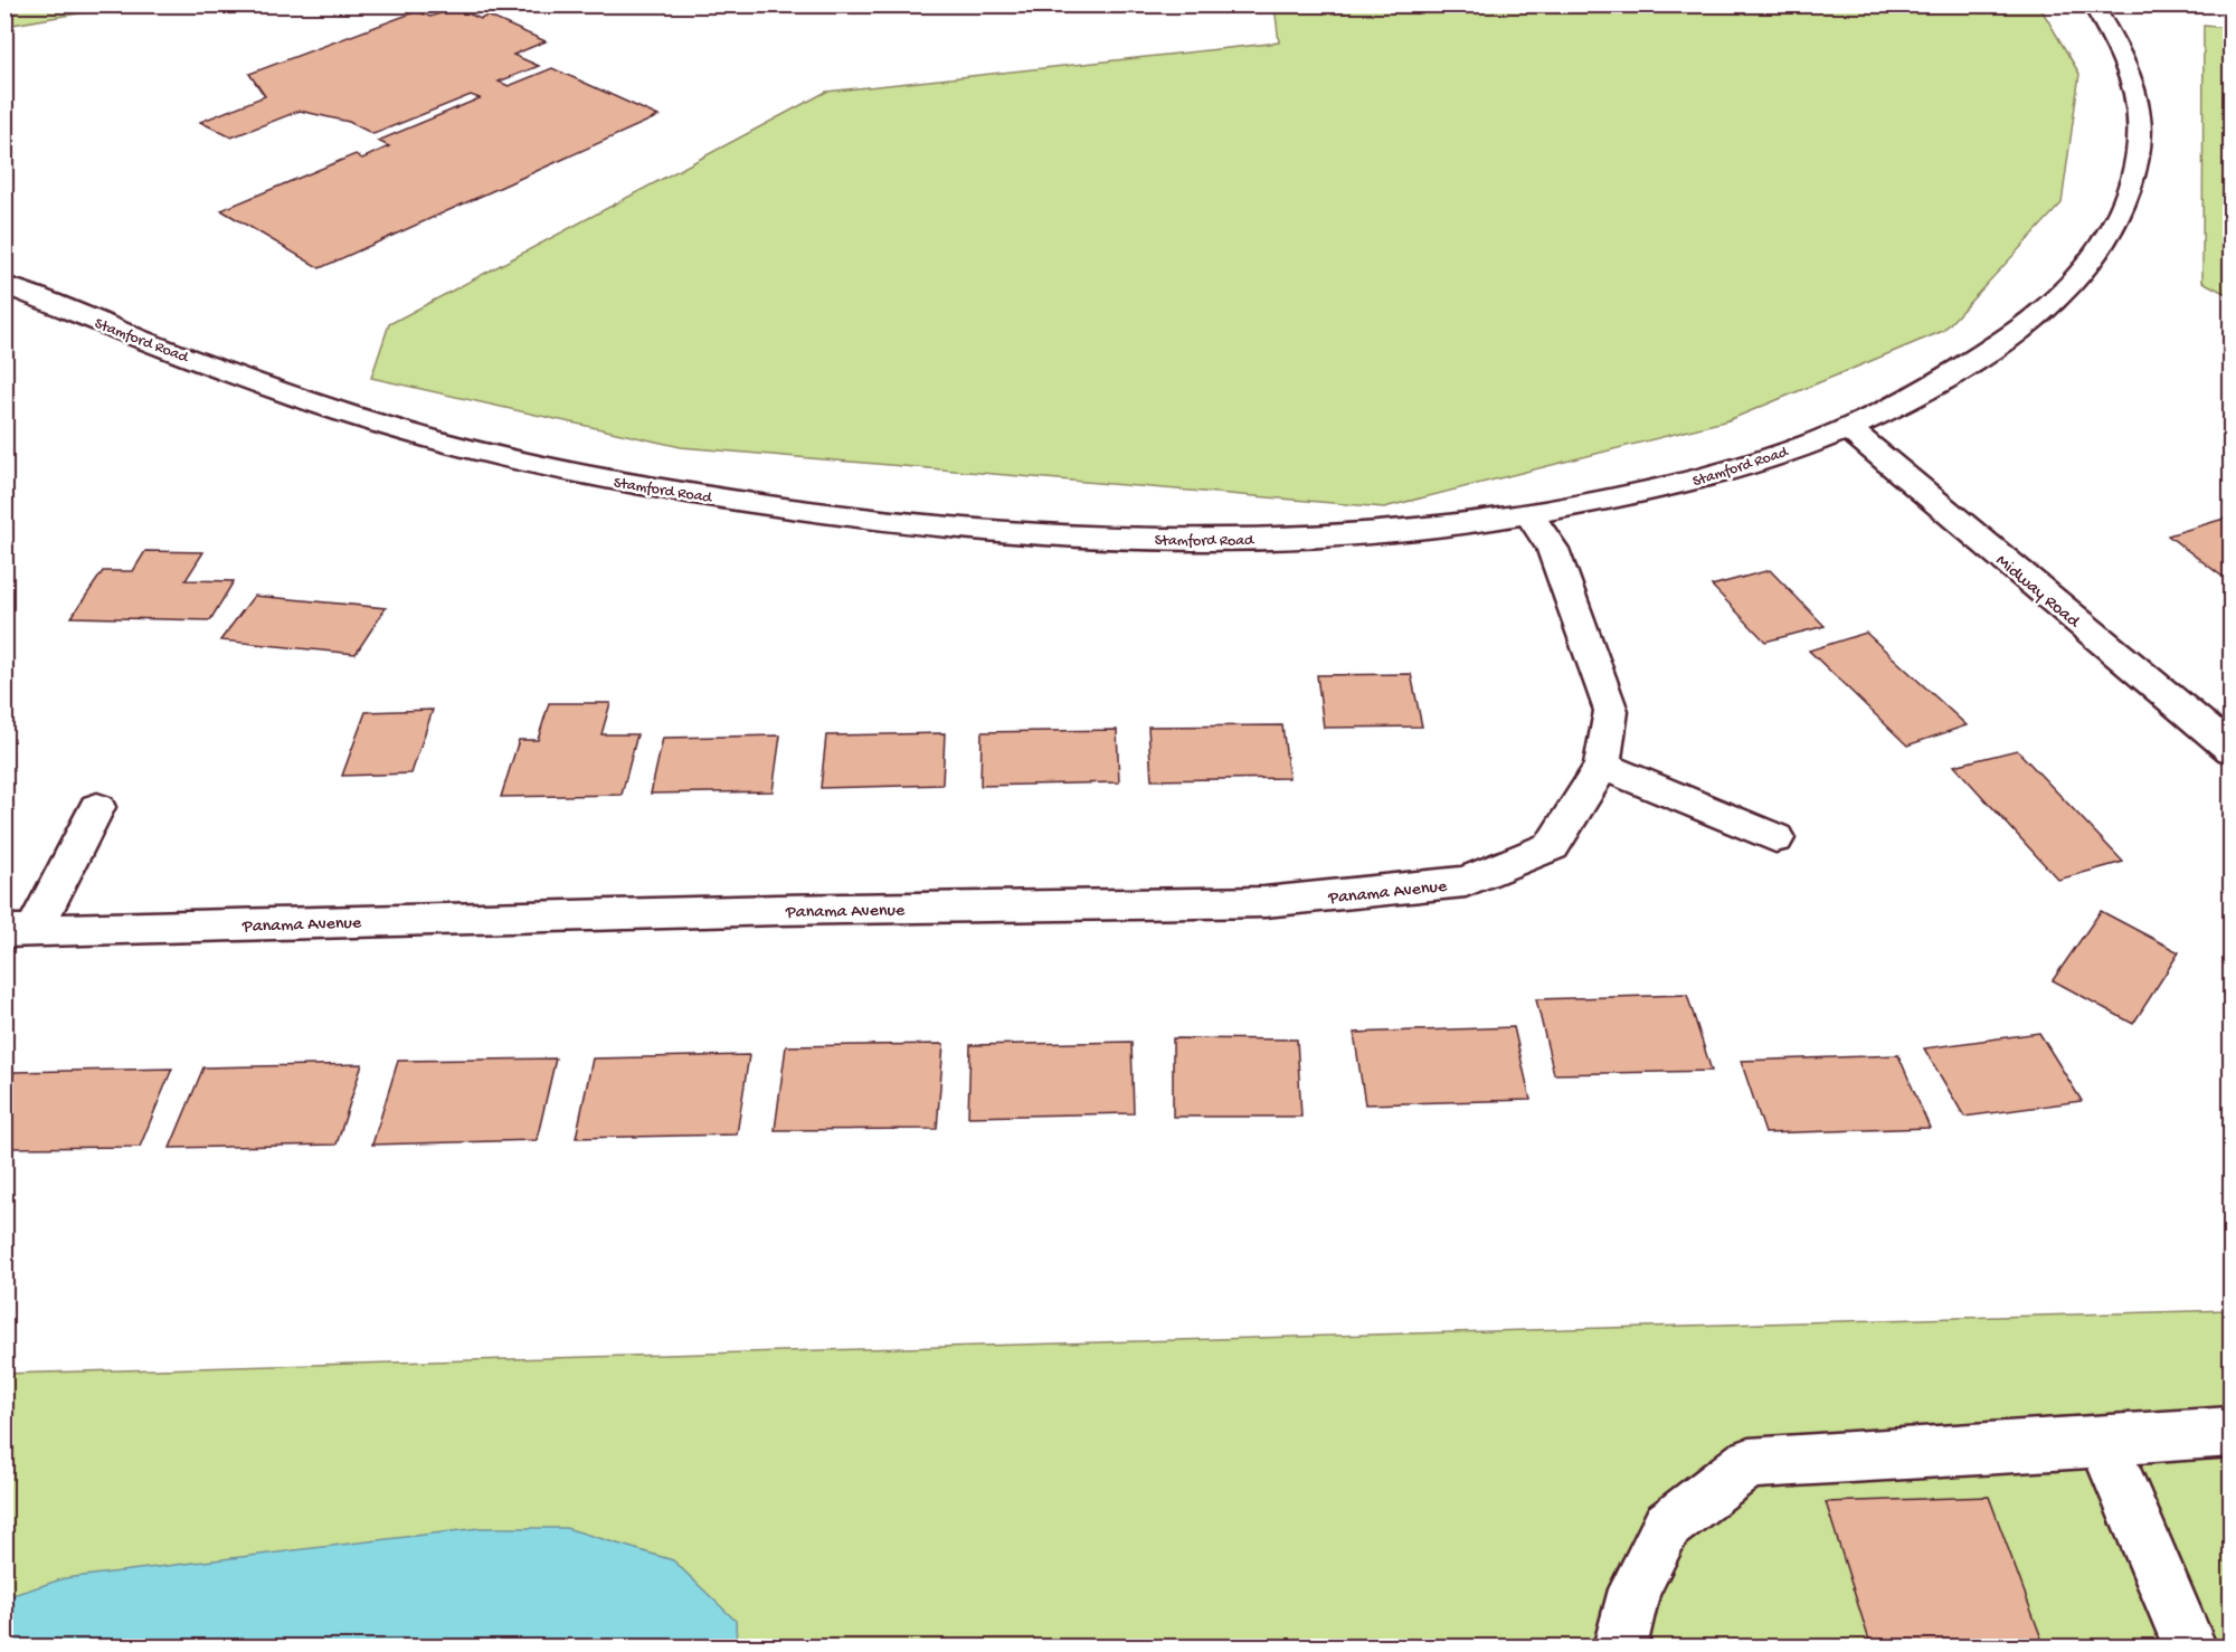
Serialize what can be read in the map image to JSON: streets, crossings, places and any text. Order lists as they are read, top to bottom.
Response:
{
  "streets": {
    "street": ["Stamford Road", "Midway Road", "Panama Avenue"]
  },
  "crossings": [
    ["Stamford Road", "Midway Road"],
    ["Stamford Road", "Panama Avenue"]
  ]
}
